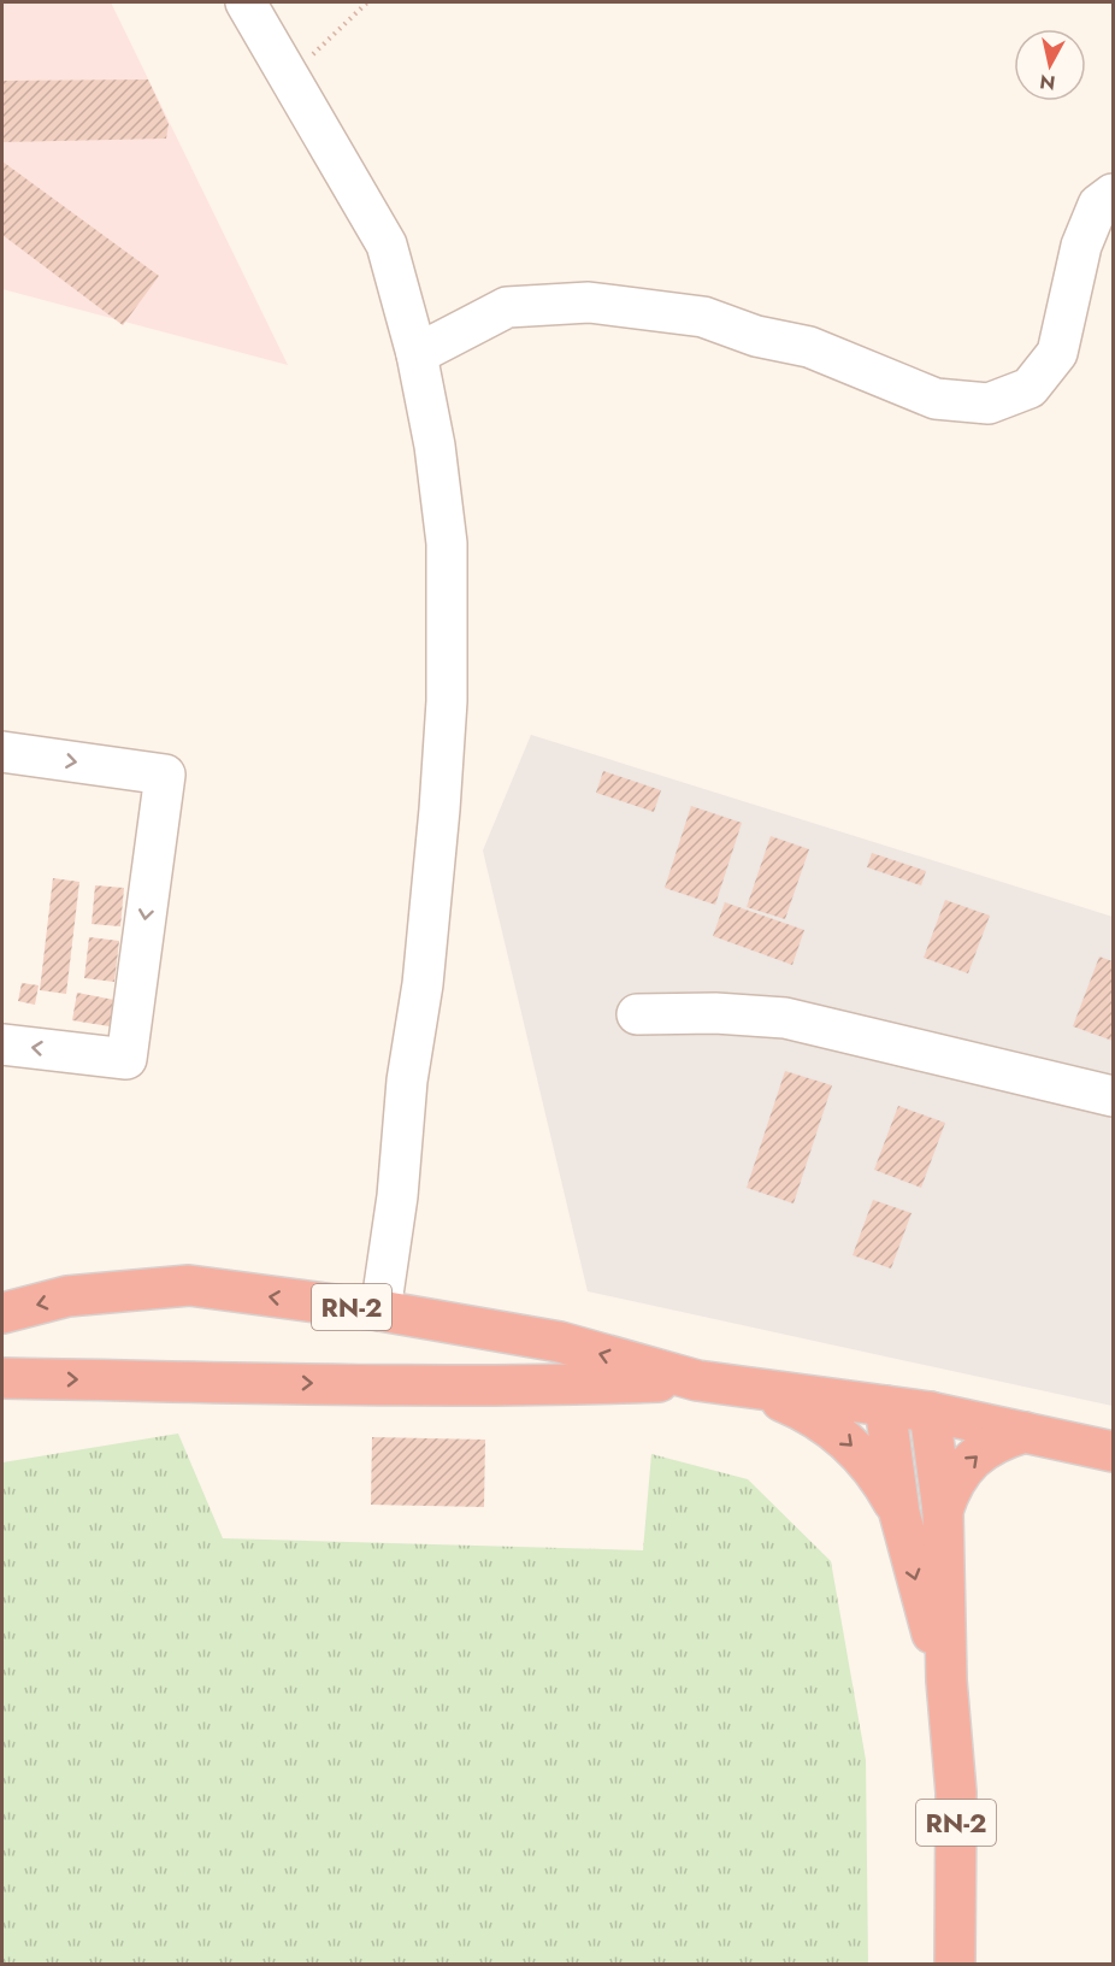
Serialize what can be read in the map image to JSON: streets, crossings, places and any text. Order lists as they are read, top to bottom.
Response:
{
  "streets": {
    "highway": ["RN-2"]
  },
  "north": "bottom"
}
